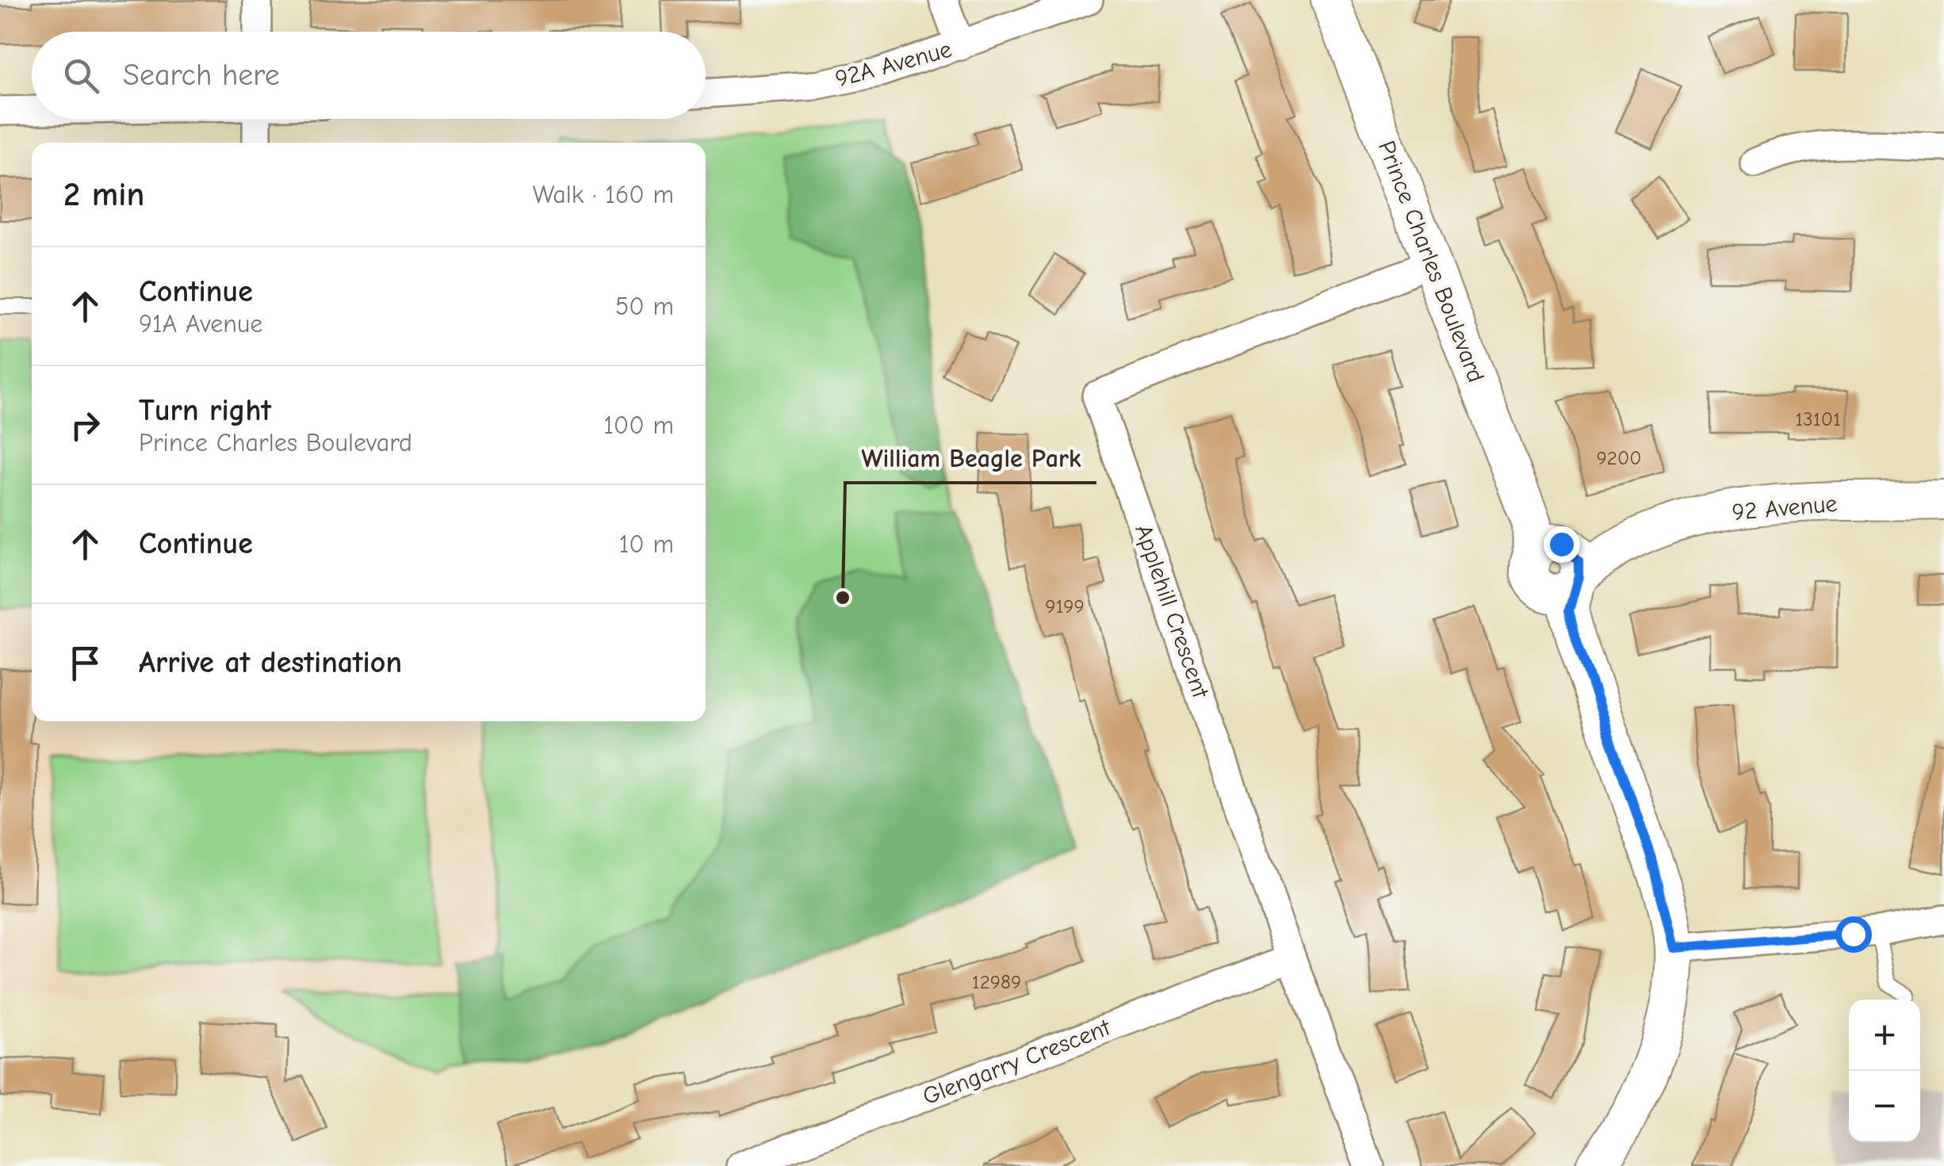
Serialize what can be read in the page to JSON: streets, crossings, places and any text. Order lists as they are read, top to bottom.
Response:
{
  "streets": {
    "street": [
      "92A Avenue",
      "Prince Charles Boulevard",
      "92 Avenue",
      "Applehill Crescent",
      "Glengarry Crescent"
    ]
  },
  "crossings": [
    ["Prince Charles Boulevard", "92 Avenue"],
    ["Prince Charles Boulevard", "Applehill Crescent"],
    ["Applehill Crescent", "Glengarry Crescent"]
  ],
  "places": ["William Beagle Park"],
  "house_numbers": [
    "13101",
    "9200",
    "9199",
    "12989"
  ],
  "page": {
    "search": "Search here",
    "heading": ["2 min", "Walk · 160 m"],
    "list": [
      ["Continue", "91A Avenue", "50 m"],
      ["Turn right", "Prince Charles Boulevard", "100 m"],
      ["Continue", "10 m"],
      "Arrive at destination"
    ],
    "map_buttons": ["+", "−"]
  }
}
